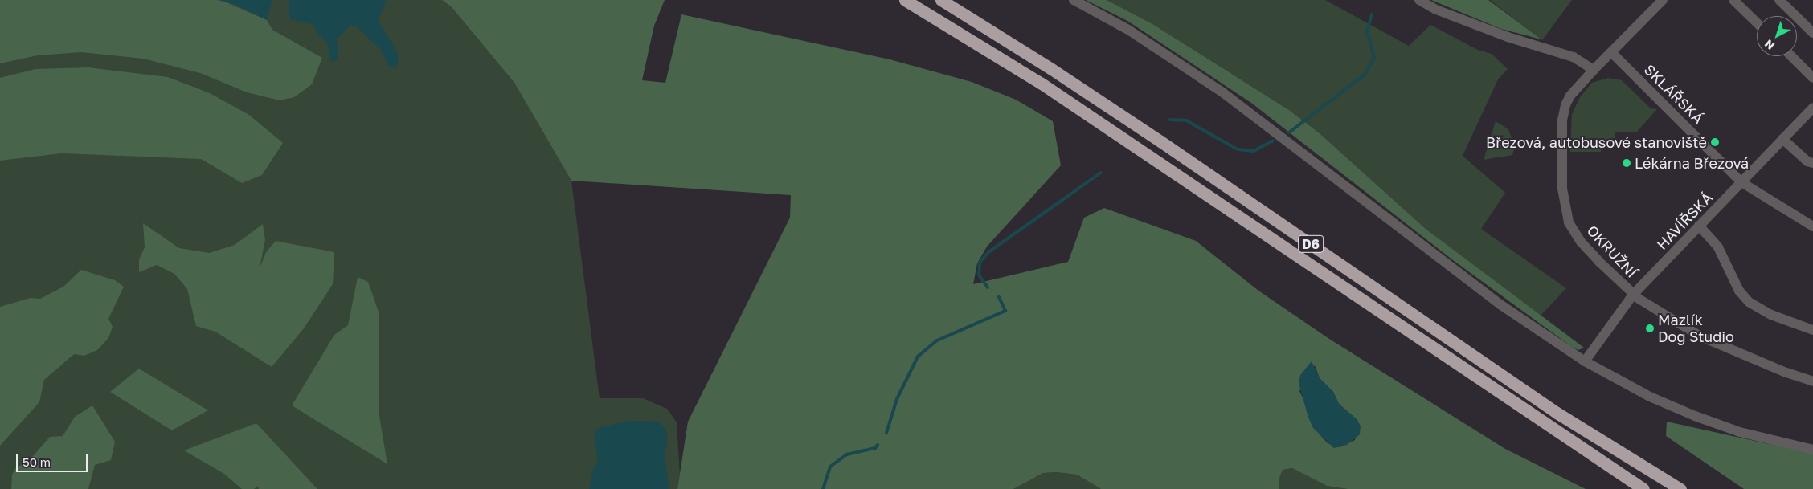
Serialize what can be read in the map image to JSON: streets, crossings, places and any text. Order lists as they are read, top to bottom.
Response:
{
  "streets": {
    "highway": ["D6"],
    "street": ["SKLÁŘSKÁ", "HAVÍŘSKÁ", "OKRUŽNÍ"]
  },
  "crossings": [
    ["SKLÁŘSKÁ", "HAVÍŘSKÁ"],
    ["SKLÁŘSKÁ", "OKRUŽNÍ"],
    ["HAVÍŘSKÁ", "OKRUŽNÍ"]
  ],
  "places": ["Březová, autobusové stanoviště", "Lékárna Březová", "Mazlík Dog Studio"],
  "scale_bar": "50 m",
  "north": "bottom left"
}
